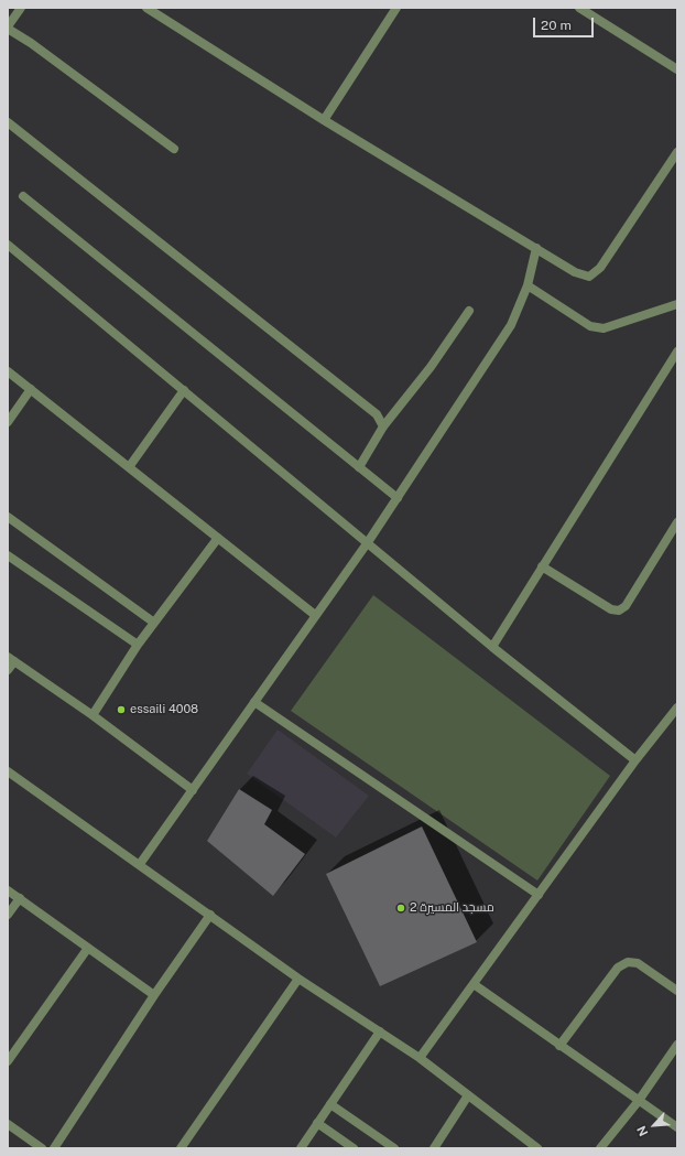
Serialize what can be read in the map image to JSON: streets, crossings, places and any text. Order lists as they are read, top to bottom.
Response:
{
  "places": ["essaili 4008", "مسجد المسيرة 2"],
  "scale_bar": "20 m",
  "north": "bottom left"
}
